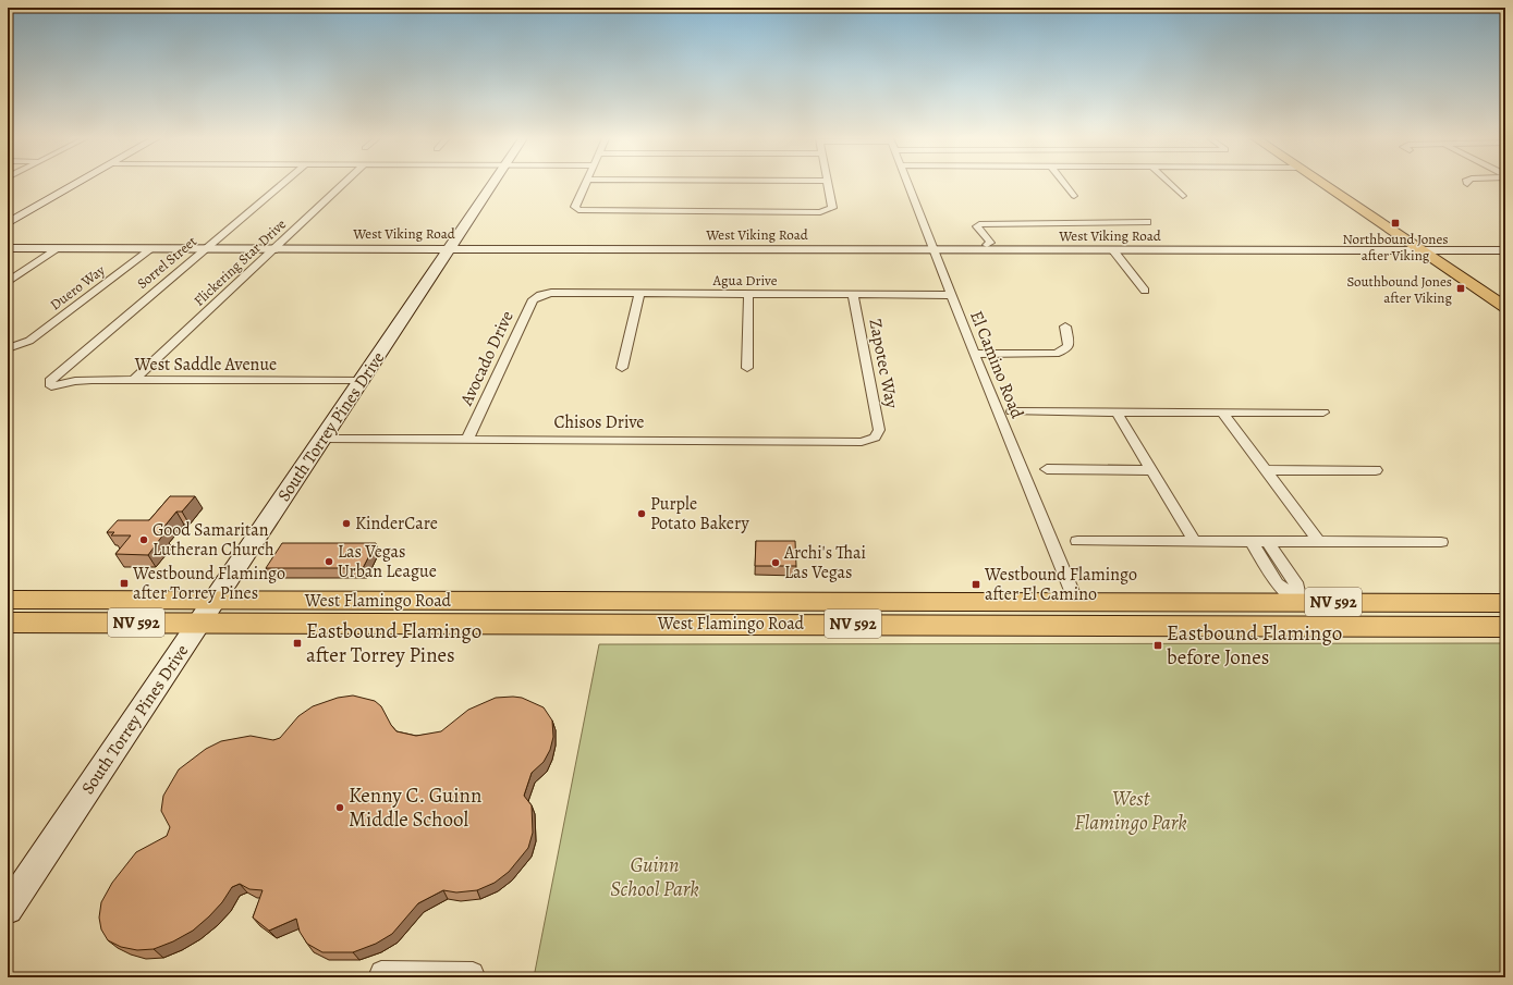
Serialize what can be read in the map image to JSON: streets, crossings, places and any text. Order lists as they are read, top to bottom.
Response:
{
  "streets": {
    "main road": ["West Flamingo Road", "NV 592"],
    "street": [
      "West Viking Road",
      "Sorrel Street",
      "Flickering Star Drive",
      "Agua Drive",
      "Duero Way",
      "Avocado Drive",
      "Zapotec Way",
      "West Saddle Avenue",
      "El Camino Road",
      "Chisos Drive",
      "South Torrey Pines Drive"
    ]
  },
  "crossings": [
    ["West Viking Road", "Sorrel Street"],
    ["West Viking Road", "Flickering Star Drive"],
    ["West Viking Road", "Duero Way"],
    ["West Viking Road", "El Camino Road"],
    ["West Viking Road", "South Torrey Pines Drive"],
    ["Sorrel Street", "West Saddle Avenue"],
    ["Flickering Star Drive", "West Saddle Avenue"],
    ["Agua Drive", "Avocado Drive"],
    ["Agua Drive", "Zapotec Way"],
    ["Agua Drive", "El Camino Road"],
    ["Avocado Drive", "Chisos Drive"],
    ["Zapotec Way", "Chisos Drive"],
    ["West Saddle Avenue", "South Torrey Pines Drive"],
    ["El Camino Road", "West Flamingo Road"],
    ["Chisos Drive", "South Torrey Pines Drive"],
    ["South Torrey Pines Drive", "West Flamingo Road"]
  ],
  "parks": ["West Flamingo Park", "Guinn School Park"],
  "places": {
    "transit": [
      "Northbound Jones after Viking",
      "Southbound Jones after Viking",
      "Westbound Flamingo after Torrey Pines",
      "Westbound Flamingo after El Camino",
      "Eastbound Flamingo after Torrey Pines",
      "Eastbound Flamingo before Jones"
    ],
    "other": [
      "Purple Potato Bakery",
      "KinderCare",
      "Good Samaritan Lutheran Church",
      "Las Vegas Urban League",
      "Archi's Thai Las Vegas",
      "Kenny C. Guinn Middle School"
    ]
  }
}
